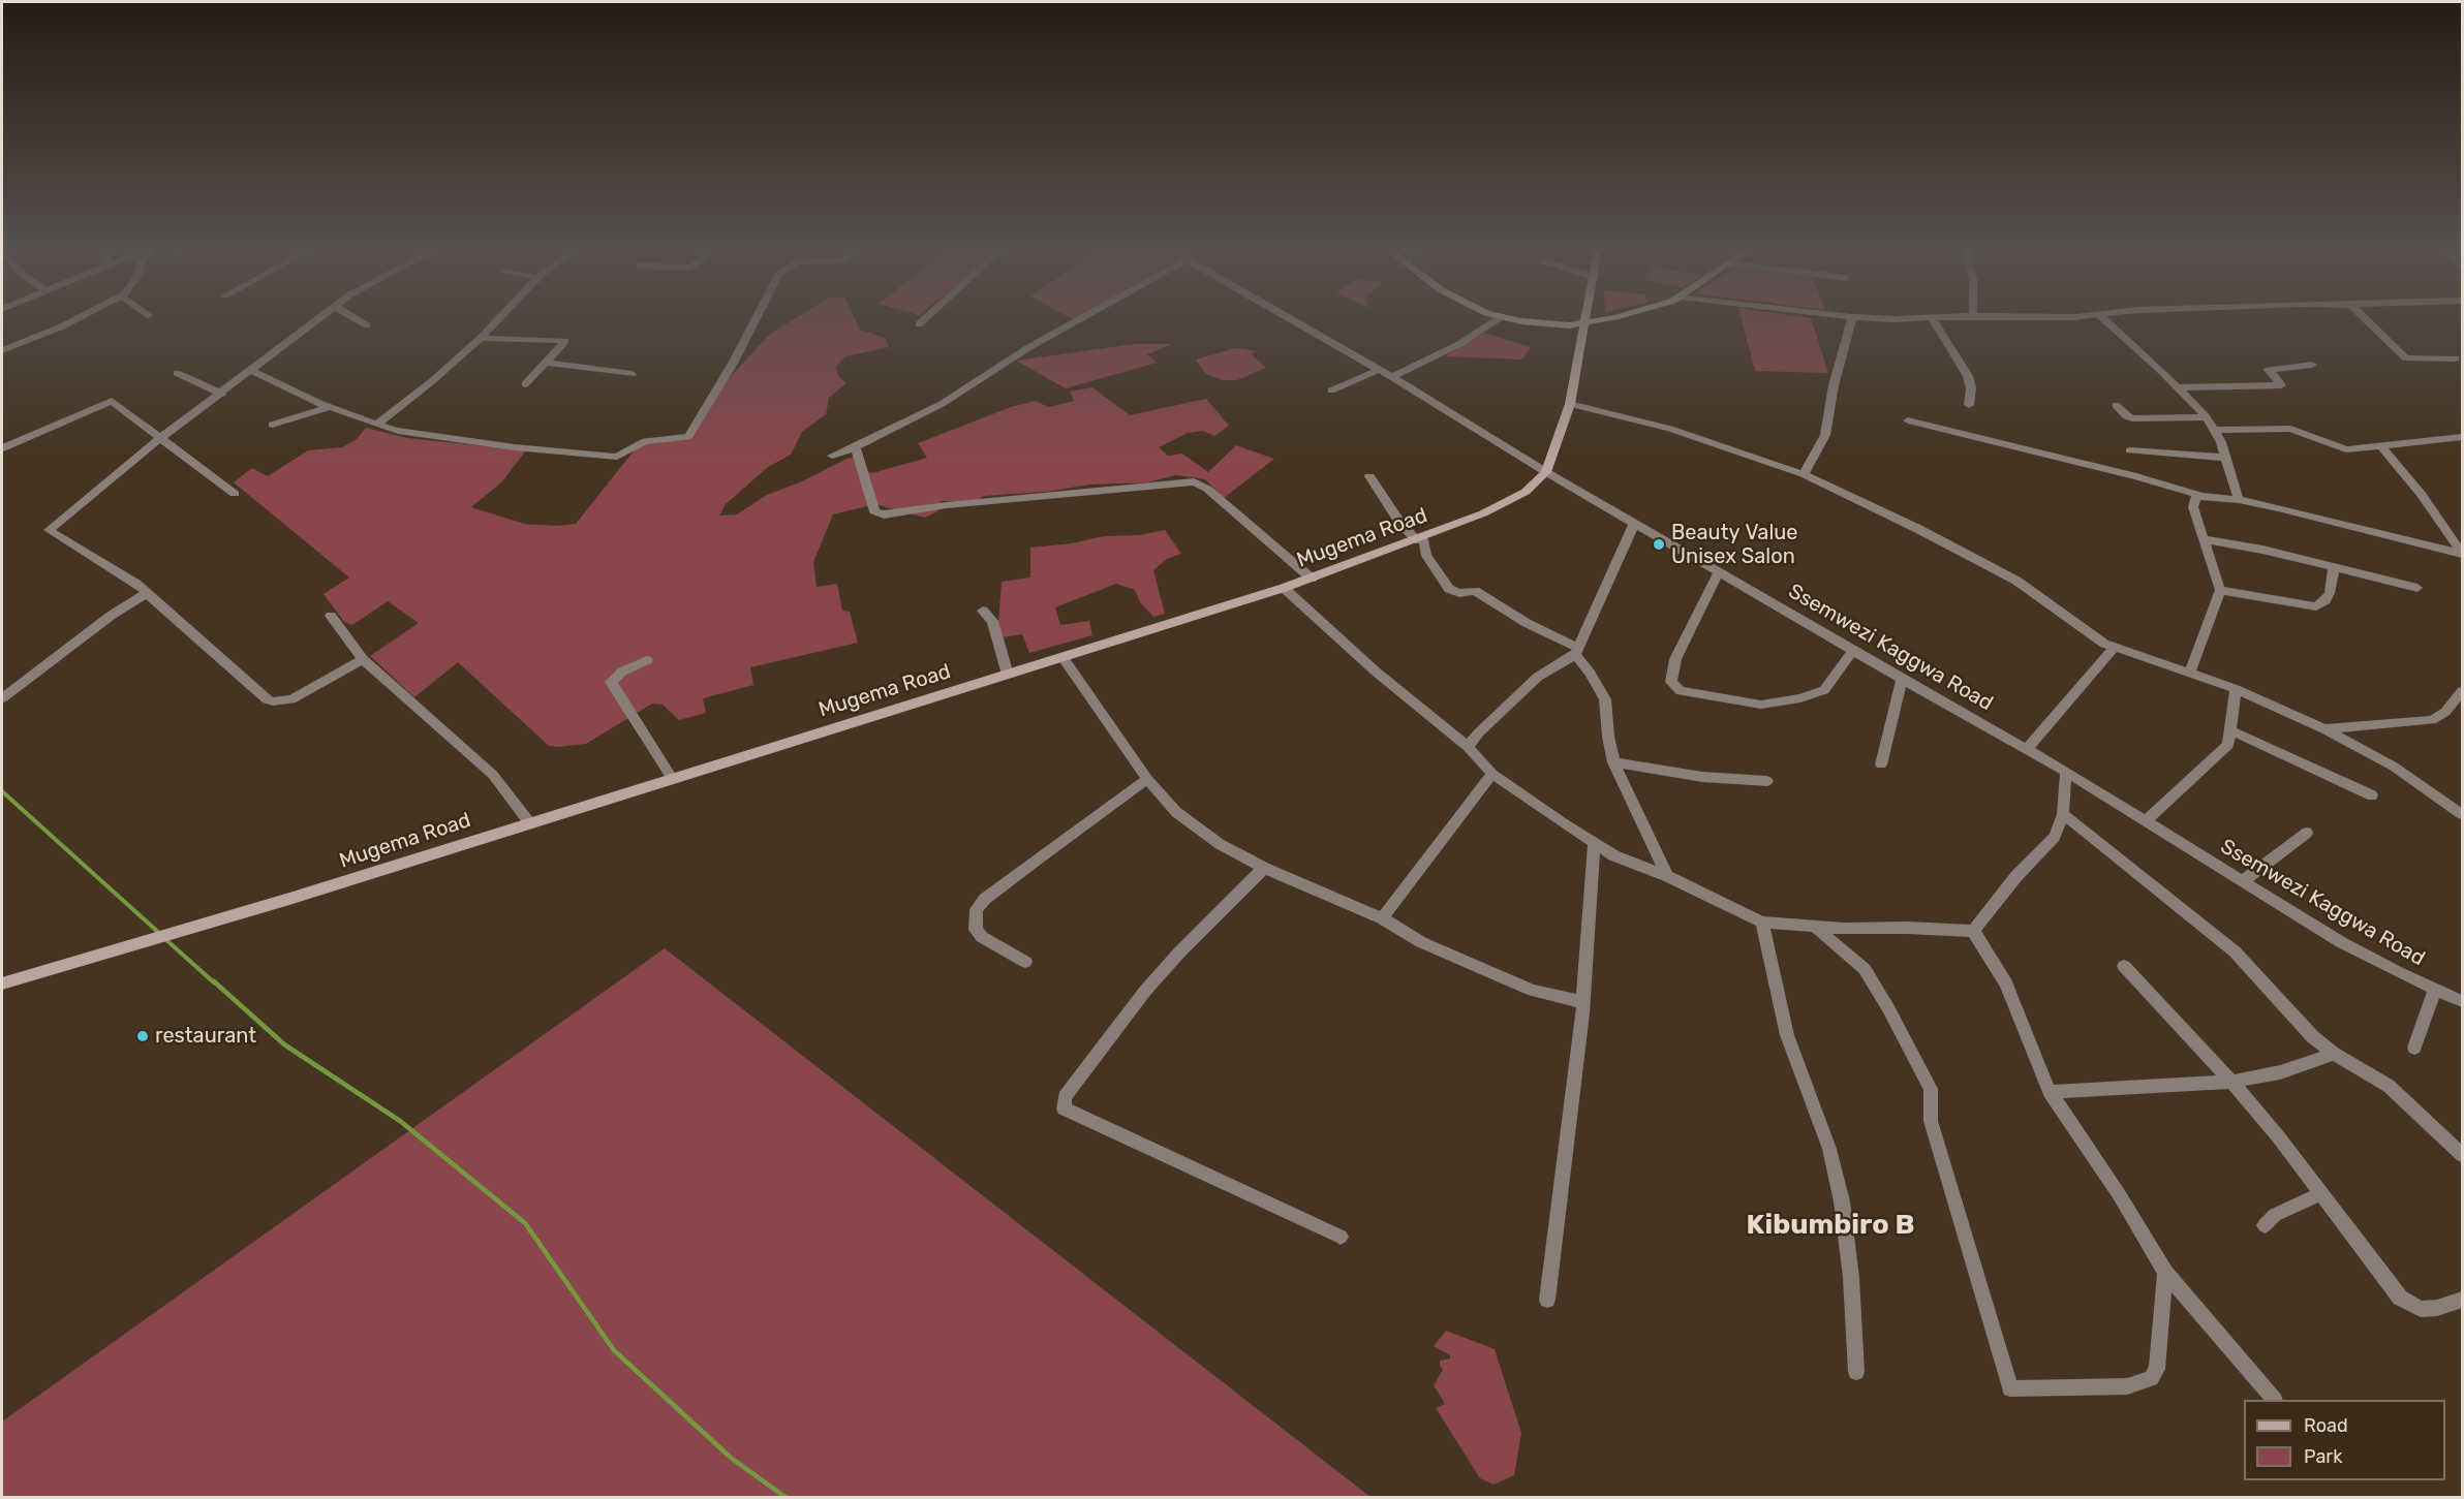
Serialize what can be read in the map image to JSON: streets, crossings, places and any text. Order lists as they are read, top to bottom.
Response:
{
  "streets": {
    "street": ["Mugema Road", "Ssemwezi Kaggwa Road"]
  },
  "crossings": [
    ["Mugema Road", "Ssemwezi Kaggwa Road"]
  ],
  "districts": ["Kibumbiro B"],
  "places": ["Beauty Value Unisex Salon", "restaurant"],
  "legend": ["Road", "Park"]
}
